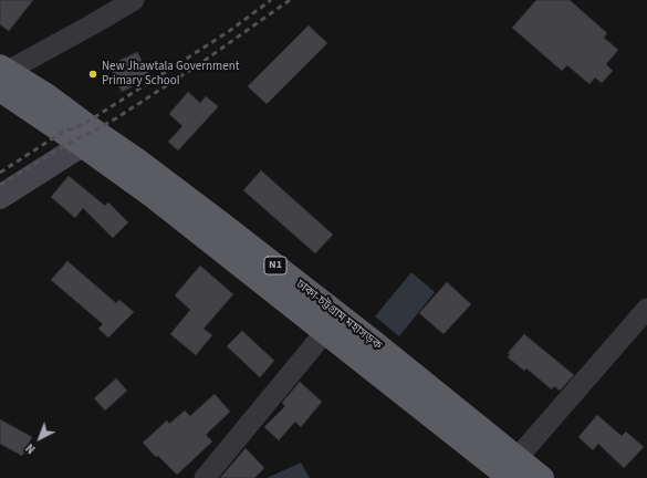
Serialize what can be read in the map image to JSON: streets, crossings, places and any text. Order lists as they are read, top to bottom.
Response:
{
  "streets": {
    "highway": ["N1", "ঢাকা-চট্টগ্রাম মহাসড়ক"]
  },
  "places": ["New Jhawtala Government Primary School"],
  "north": "bottom left"
}
